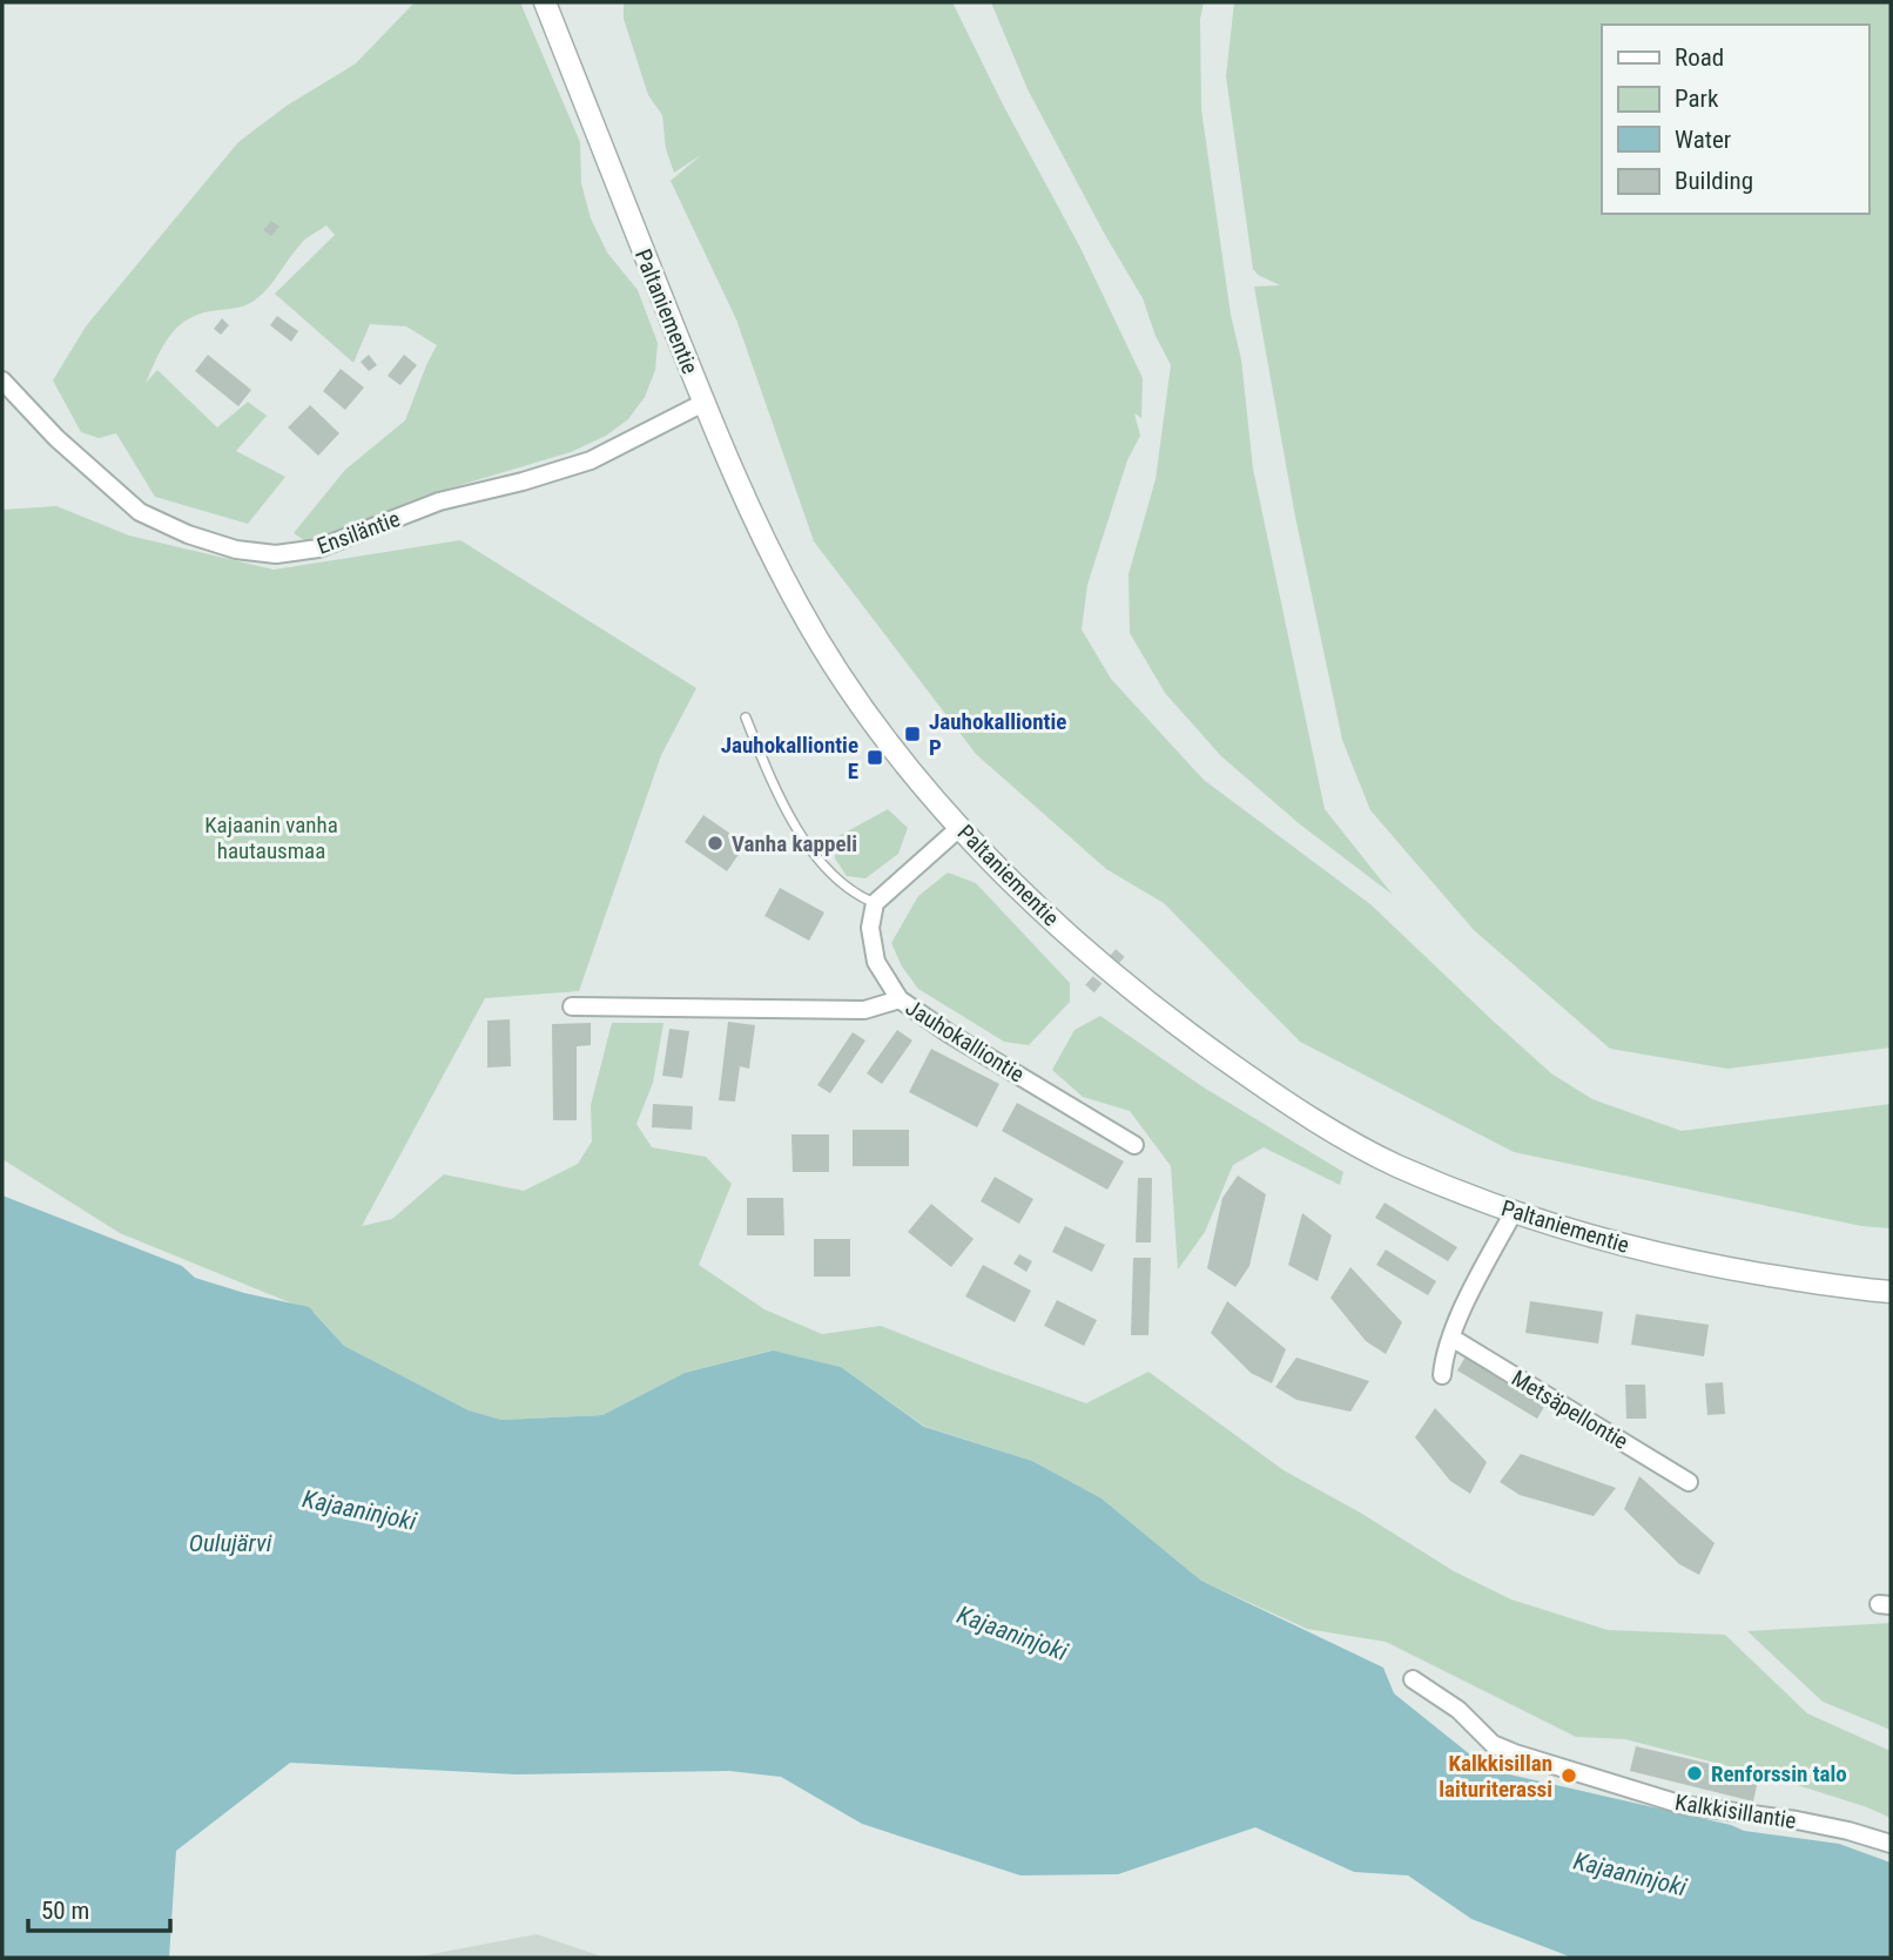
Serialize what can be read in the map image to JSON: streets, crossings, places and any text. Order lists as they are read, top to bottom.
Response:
{
  "streets": {
    "street": [
      "Paltaniementie",
      "Ensiläntie",
      "Jauhokalliontie",
      "Metsäpellontie",
      "Kalkkisillantie"
    ]
  },
  "crossings": [
    ["Paltaniementie", "Ensiläntie"]
  ],
  "water": ["Kajaaninjoki", "Oulujärvi"],
  "parks": ["Kajaanin vanha hautausmaa"],
  "places": {
    "transit": ["Jauhokalliontie P", "Jauhokalliontie E"],
    "other": ["Vanha kappeli", "Renforssin talo", "Kalkkisillan laituriterassi"]
  },
  "legend": [
    "Road",
    "Park",
    "Water",
    "Building"
  ],
  "scale_bar": "50 m"
}
